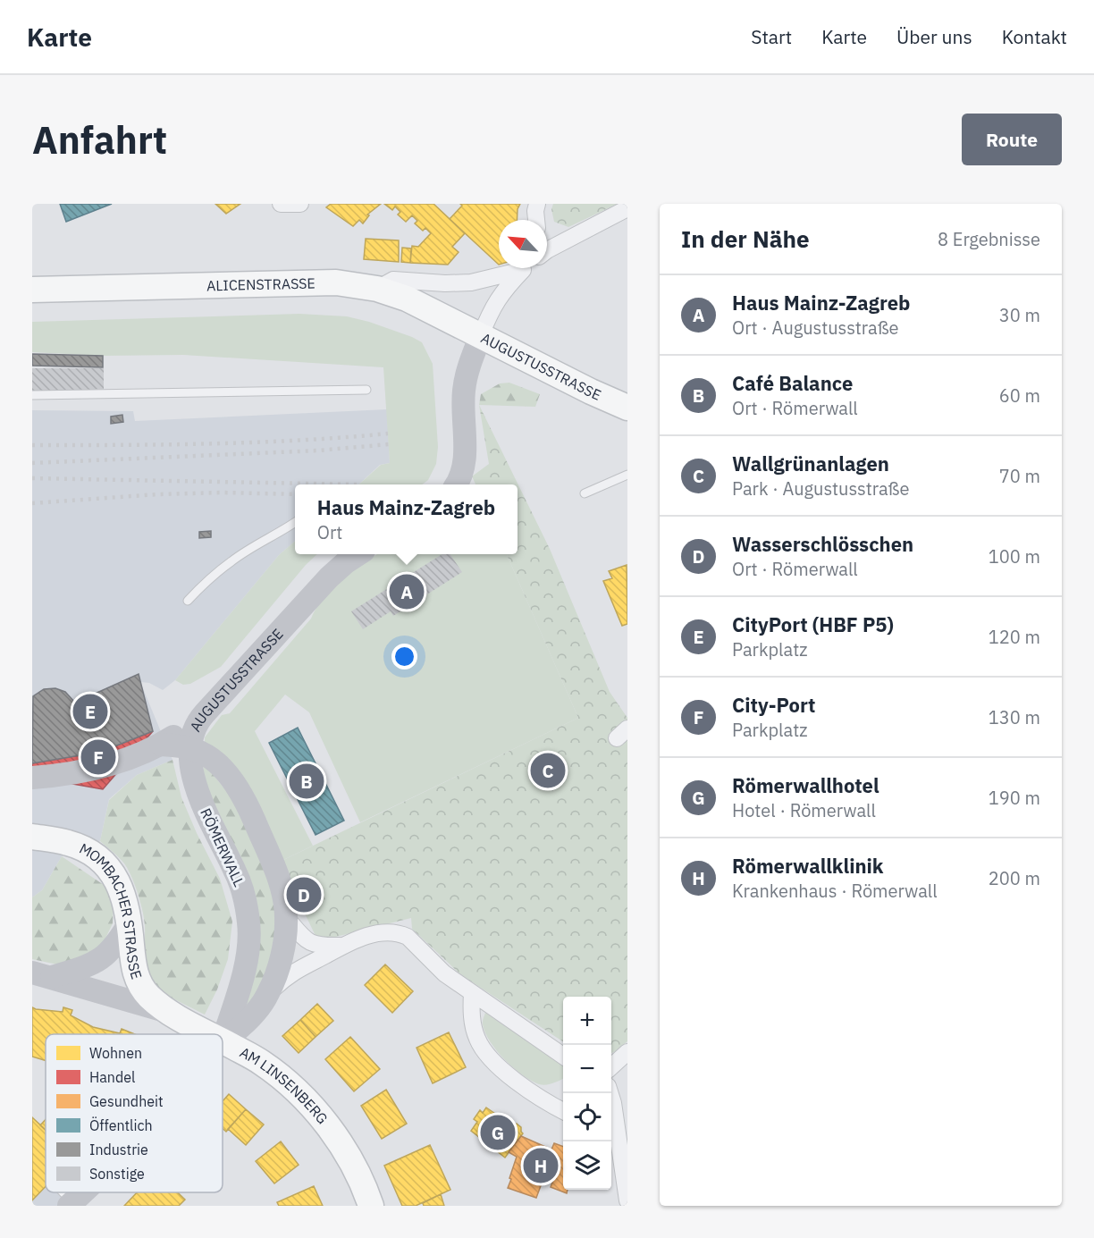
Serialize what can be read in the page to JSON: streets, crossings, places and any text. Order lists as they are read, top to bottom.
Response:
{
  "streets": {
    "main road": [
      "ALICENSTRASSE",
      "AUGUSTUSSTRASSE",
      "RÖMERWALL",
      "MOMBACHER STRASSE",
      "AM LINSENBERG"
    ]
  },
  "crossings": [
    ["ALICENSTRASSE", "AUGUSTUSSTRASSE"],
    ["AUGUSTUSSTRASSE", "RÖMERWALL"],
    ["RÖMERWALL", "AM LINSENBERG"],
    ["MOMBACHER STRASSE", "AM LINSENBERG"]
  ],
  "legend": [
    "Wohnen",
    "Handel",
    "Gesundheit",
    "Öffentlich",
    "Industrie",
    "Sonstige"
  ],
  "north": "top left",
  "page": {
    "header": "Karte",
    "nav": [
      "Start",
      "Karte",
      "Über uns",
      "Kontakt"
    ],
    "buttons": "Route",
    "title": "Anfahrt",
    "heading": ["In der Nähe", "8 Ergebnisse"],
    "list": [
      {
        "mark": "A",
        "name": "Haus Mainz-Zagreb",
        "note": "Ort · Augustusstraße",
        "value": "30 m"
      },
      {
        "mark": "B",
        "name": "Café Balance",
        "note": "Ort · Römerwall",
        "value": "60 m"
      },
      {
        "mark": "C",
        "name": "Wallgrünanlagen",
        "note": "Park · Augustusstraße",
        "value": "70 m"
      },
      {
        "mark": "D",
        "name": "Wasserschlösschen",
        "note": "Ort · Römerwall",
        "value": "100 m"
      },
      {
        "mark": "E",
        "name": "CityPort (HBF P5)",
        "note": "Parkplatz",
        "value": "120 m"
      },
      {
        "mark": "F",
        "name": "City-Port",
        "note": "Parkplatz",
        "value": "130 m"
      },
      {
        "mark": "G",
        "name": "Römerwallhotel",
        "note": "Hotel · Römerwall",
        "value": "190 m"
      },
      {
        "mark": "H",
        "name": "Römerwallklinik",
        "note": "Krankenhaus · Römerwall",
        "value": "200 m"
      }
    ],
    "popup": ["Haus Mainz-Zagreb", "Ort"],
    "pins": [
      "A",
      "E",
      "F",
      "C",
      "B",
      "D",
      "G",
      "H"
    ],
    "map_buttons": ["+", "−"]
  }
}
